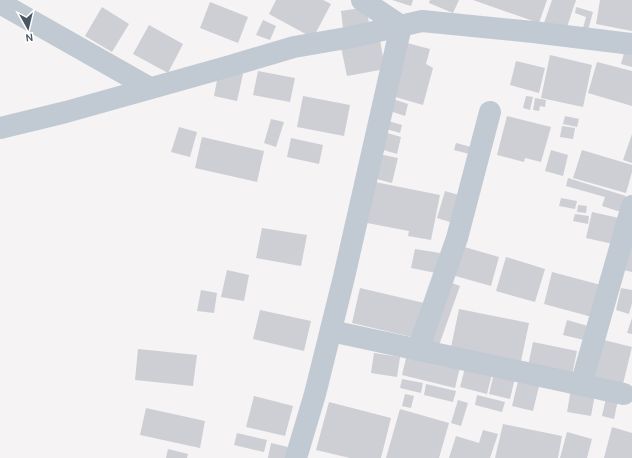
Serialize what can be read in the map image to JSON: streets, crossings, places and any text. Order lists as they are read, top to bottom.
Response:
{
  "north": "bottom"
}
